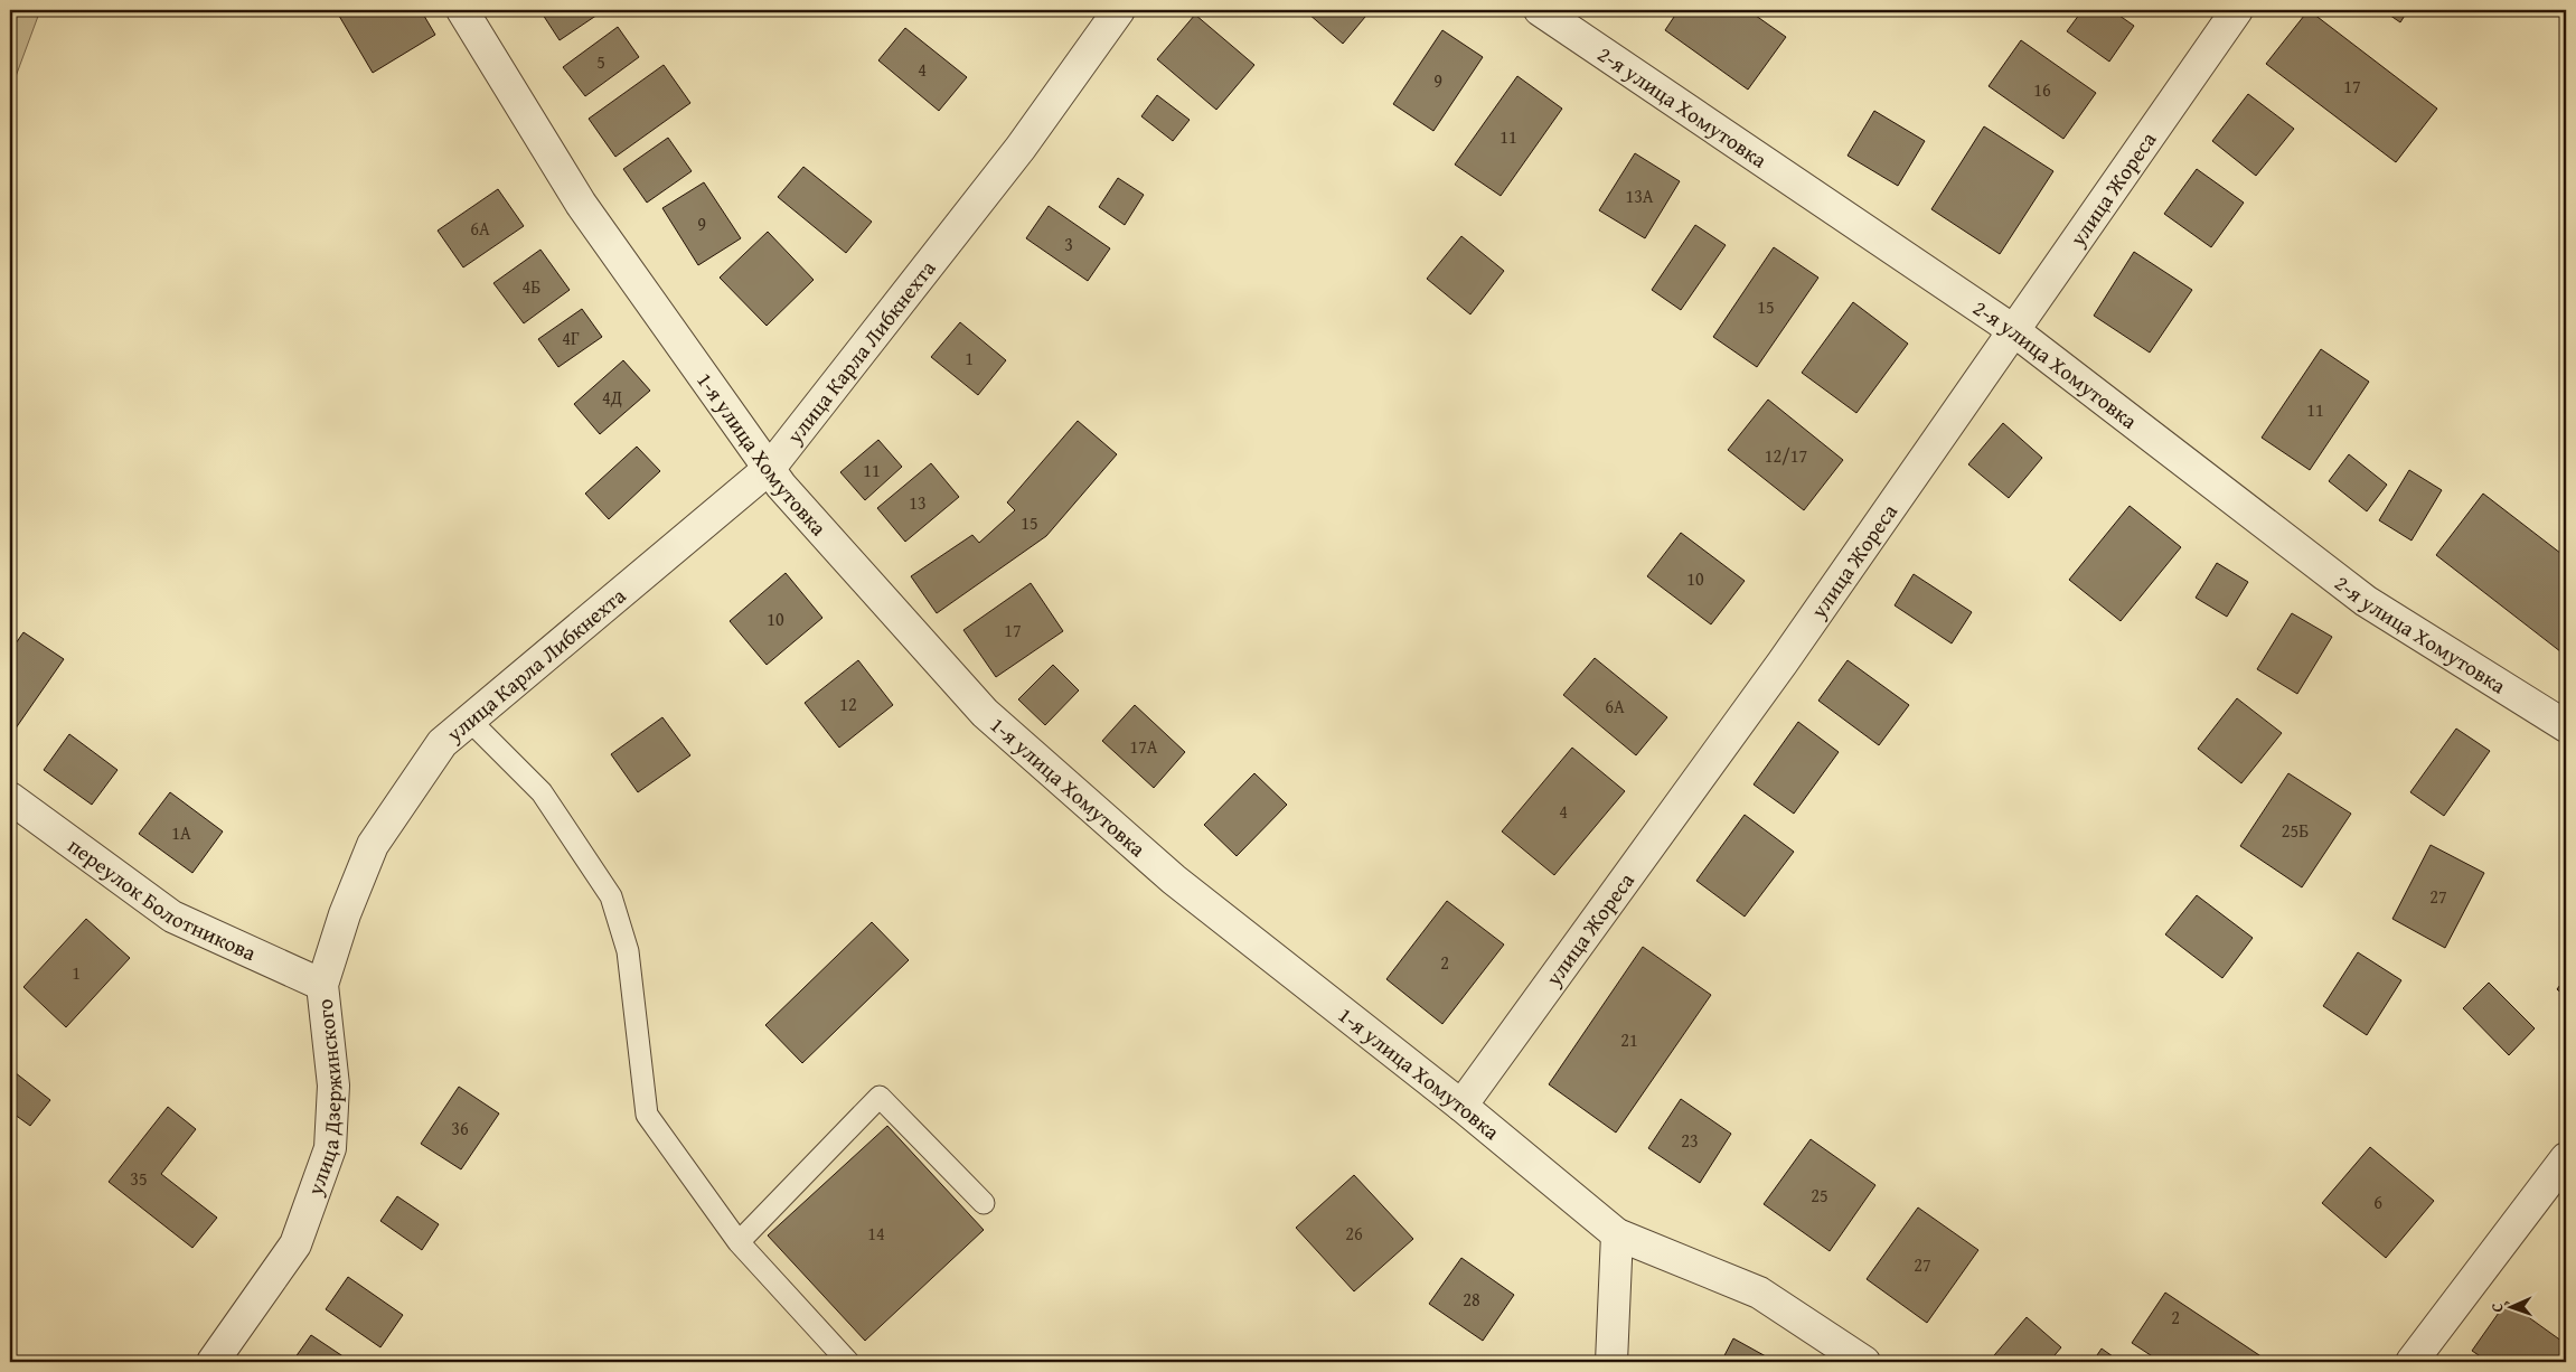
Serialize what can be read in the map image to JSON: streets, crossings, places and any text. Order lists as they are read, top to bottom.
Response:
{
  "streets": {
    "street": [
      "2-я улица Хомутовка",
      "улица Жореса",
      "улица Карла Либкнехта",
      "1-я улица Хомутовка",
      "переулок Болотникова",
      "улица Дзержинского"
    ]
  },
  "crossings": [
    ["2-я улица Хомутовка", "улица Жореса"],
    ["улица Жореса", "1-я улица Хомутовка"],
    ["улица Карла Либкнехта", "1-я улица Хомутовка"],
    ["улица Карла Либкнехта", "улица Дзержинского"],
    ["переулок Болотникова", "улица Дзержинского"]
  ],
  "house_numbers": [
    "5",
    "4",
    "9",
    "17",
    "16",
    "11",
    "13А",
    "9",
    "6А",
    "3",
    "4Б",
    "15",
    "4Г",
    "1",
    "4Д",
    "11",
    "12/17",
    "11",
    "13",
    "15",
    "10",
    "10",
    "17",
    "12",
    "6А",
    "17А",
    "4",
    "25Б",
    "1А",
    "27",
    "2",
    "1",
    "21",
    "36",
    "23",
    "35",
    "25",
    "6",
    "14",
    "26",
    "27",
    "28",
    "2"
  ],
  "north": "left"
}
